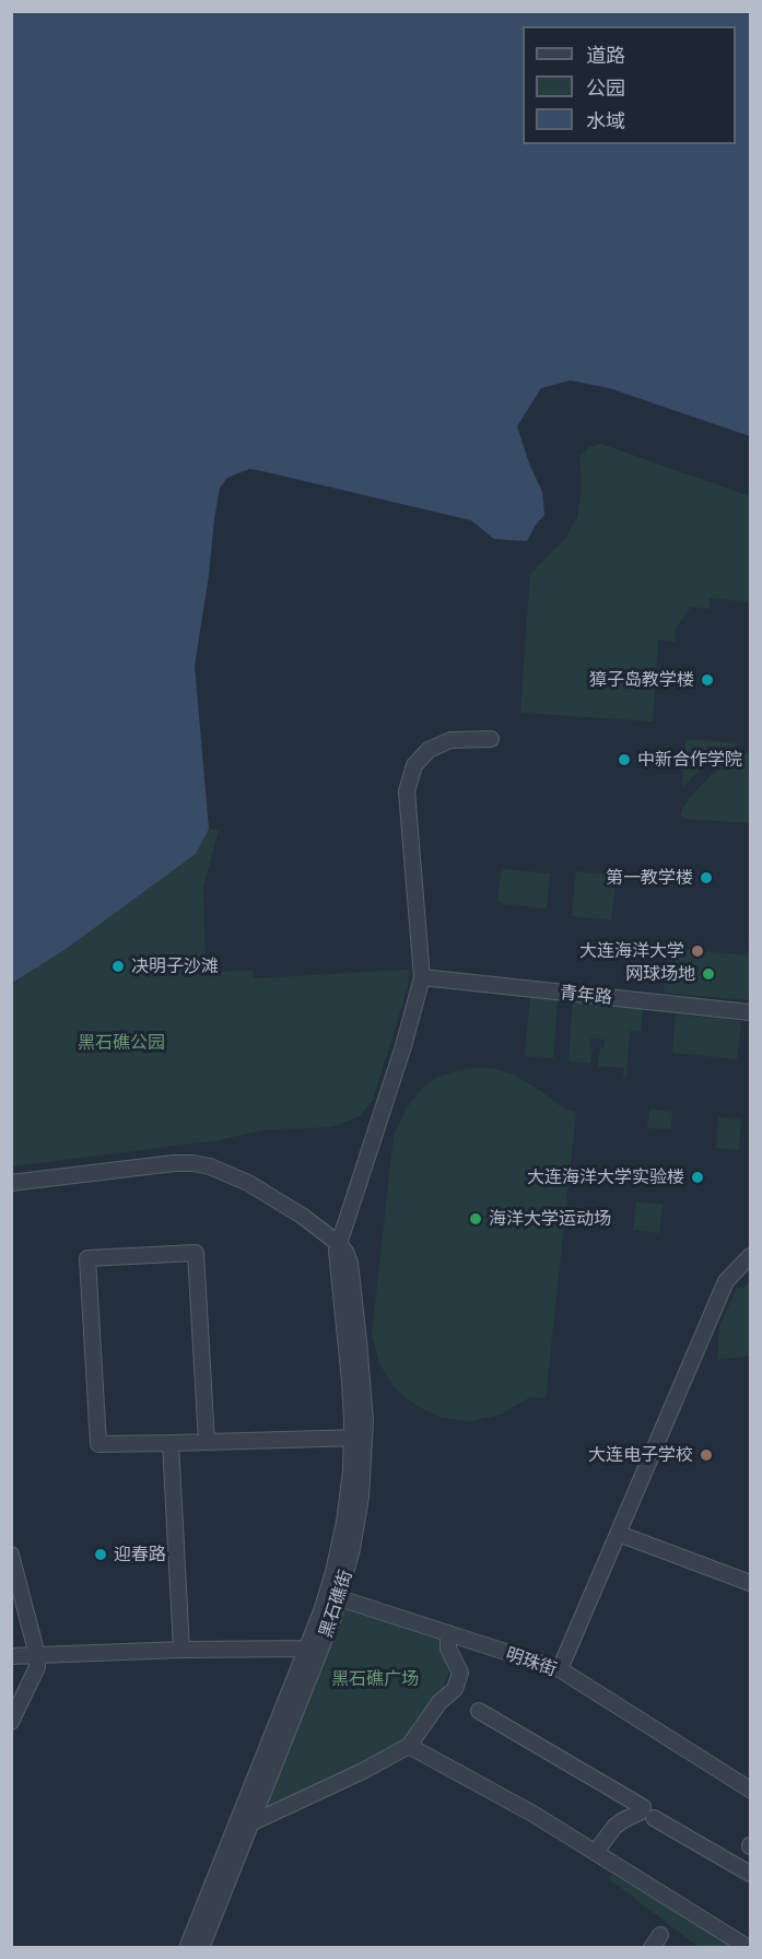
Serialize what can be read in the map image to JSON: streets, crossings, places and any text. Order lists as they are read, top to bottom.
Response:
{
  "streets": {
    "street": ["青年路", "黑石礁街", "明珠街"]
  },
  "crossings": [
    ["黑石礁街", "明珠街"]
  ],
  "parks": ["黑石礁公园", "黑石礁广场"],
  "places": [
    "獐子岛教学楼",
    "中新合作学院",
    "第一教学楼",
    "大连海洋大学",
    "决明子沙滩",
    "网球场地",
    "大连海洋大学实验楼",
    "海洋大学运动场",
    "大连电子学校",
    "迎春路"
  ],
  "legend": ["道路", "公园", "水域"]
}
